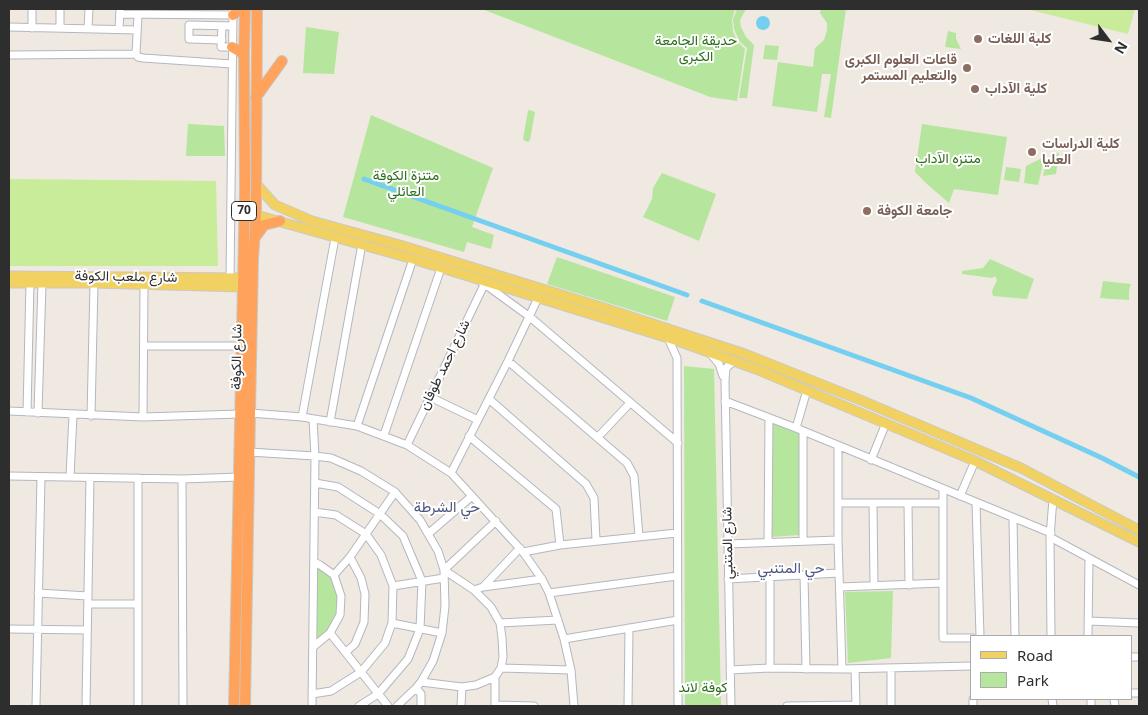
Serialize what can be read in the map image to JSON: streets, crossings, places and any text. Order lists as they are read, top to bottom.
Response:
{
  "streets": {
    "highway": ["70", "شارع الكوفة"],
    "main road": ["شارع ملعب الكوفة"],
    "street": ["شارع احمد طوفان", "شارع المتنبي"]
  },
  "crossings": [
    ["شارع ملعب الكوفة", "شارع الكوفة"]
  ],
  "districts": ["حي الشرطة", "حي المتنبي"],
  "parks": [
    "حديقة الجامعة الكبرى",
    "متنزه الآداب",
    "متنزة الكوفة العائلي",
    "كوفة لاند"
  ],
  "places": [
    "كلبة اللغات",
    "قاعات العلوم الكبرى والتعليم المستمر",
    "كلية الآداب",
    "كلية الدراسات العليا",
    "جامعة الكوفة"
  ],
  "legend": ["Road", "Park"],
  "north": "bottom right"
}
